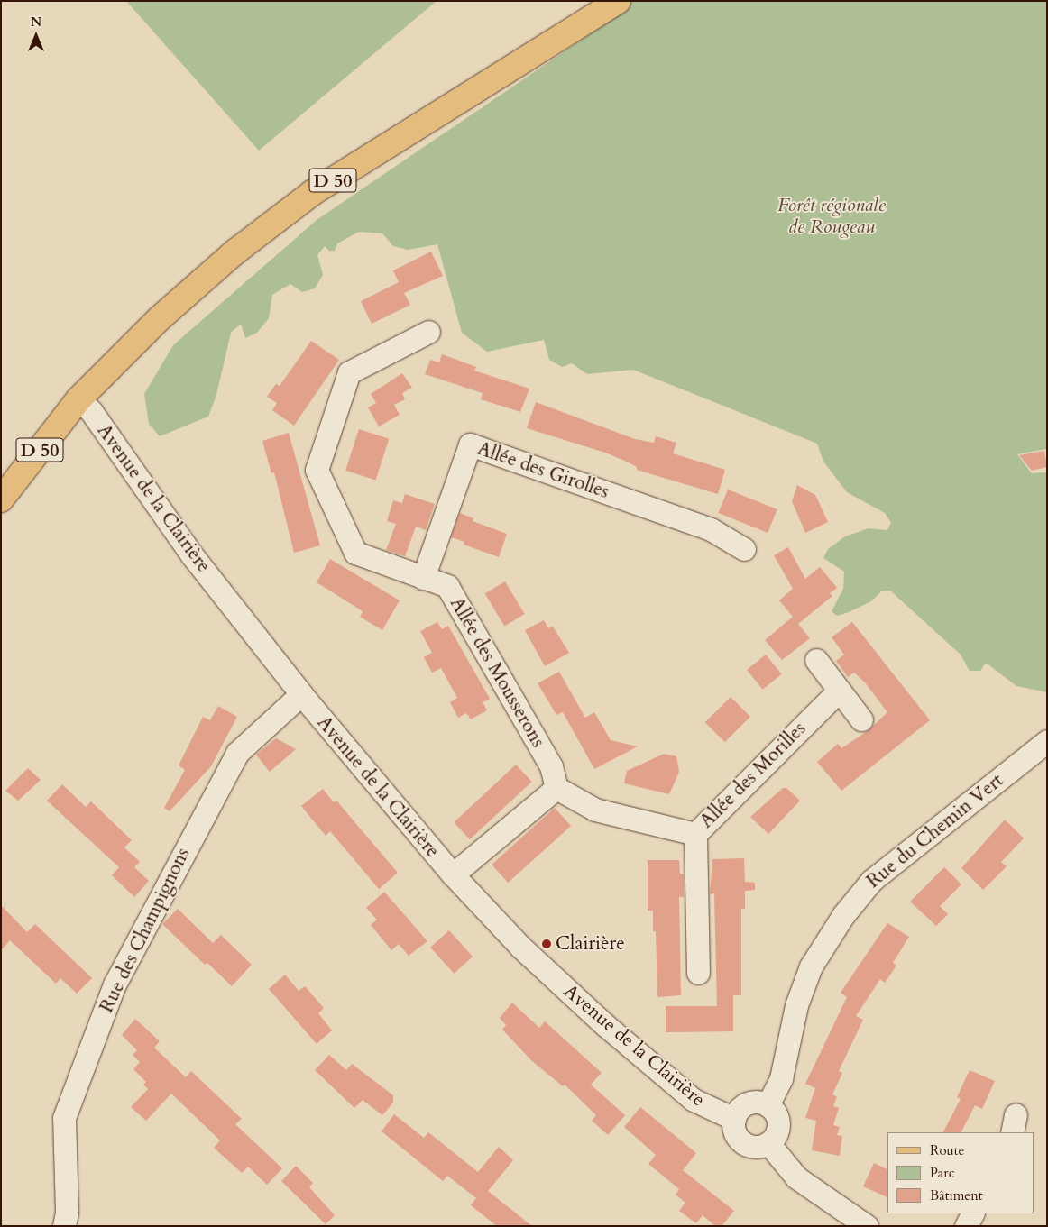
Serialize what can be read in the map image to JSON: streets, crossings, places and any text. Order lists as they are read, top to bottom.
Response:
{
  "streets": {
    "main road": ["D 50"],
    "street": [
      "Allée des Girolles",
      "Avenue de la Clairière",
      "Allée des Mousserons",
      "Allée des Morilles",
      "Rue du Chemin Vert",
      "Rue des Champignons"
    ]
  },
  "crossings": [
    ["D 50", "Avenue de la Clairière"],
    ["Allée des Girolles", "Allée des Mousserons"],
    ["Avenue de la Clairière", "Rue du Chemin Vert"],
    ["Avenue de la Clairière", "Rue des Champignons"],
    ["Allée des Mousserons", "Allée des Morilles"]
  ],
  "parks": ["Forêt régionale de Rougeau"],
  "places": ["Clairière"],
  "legend": ["Route", "Parc", "Bâtiment"],
  "north": "top"
}
